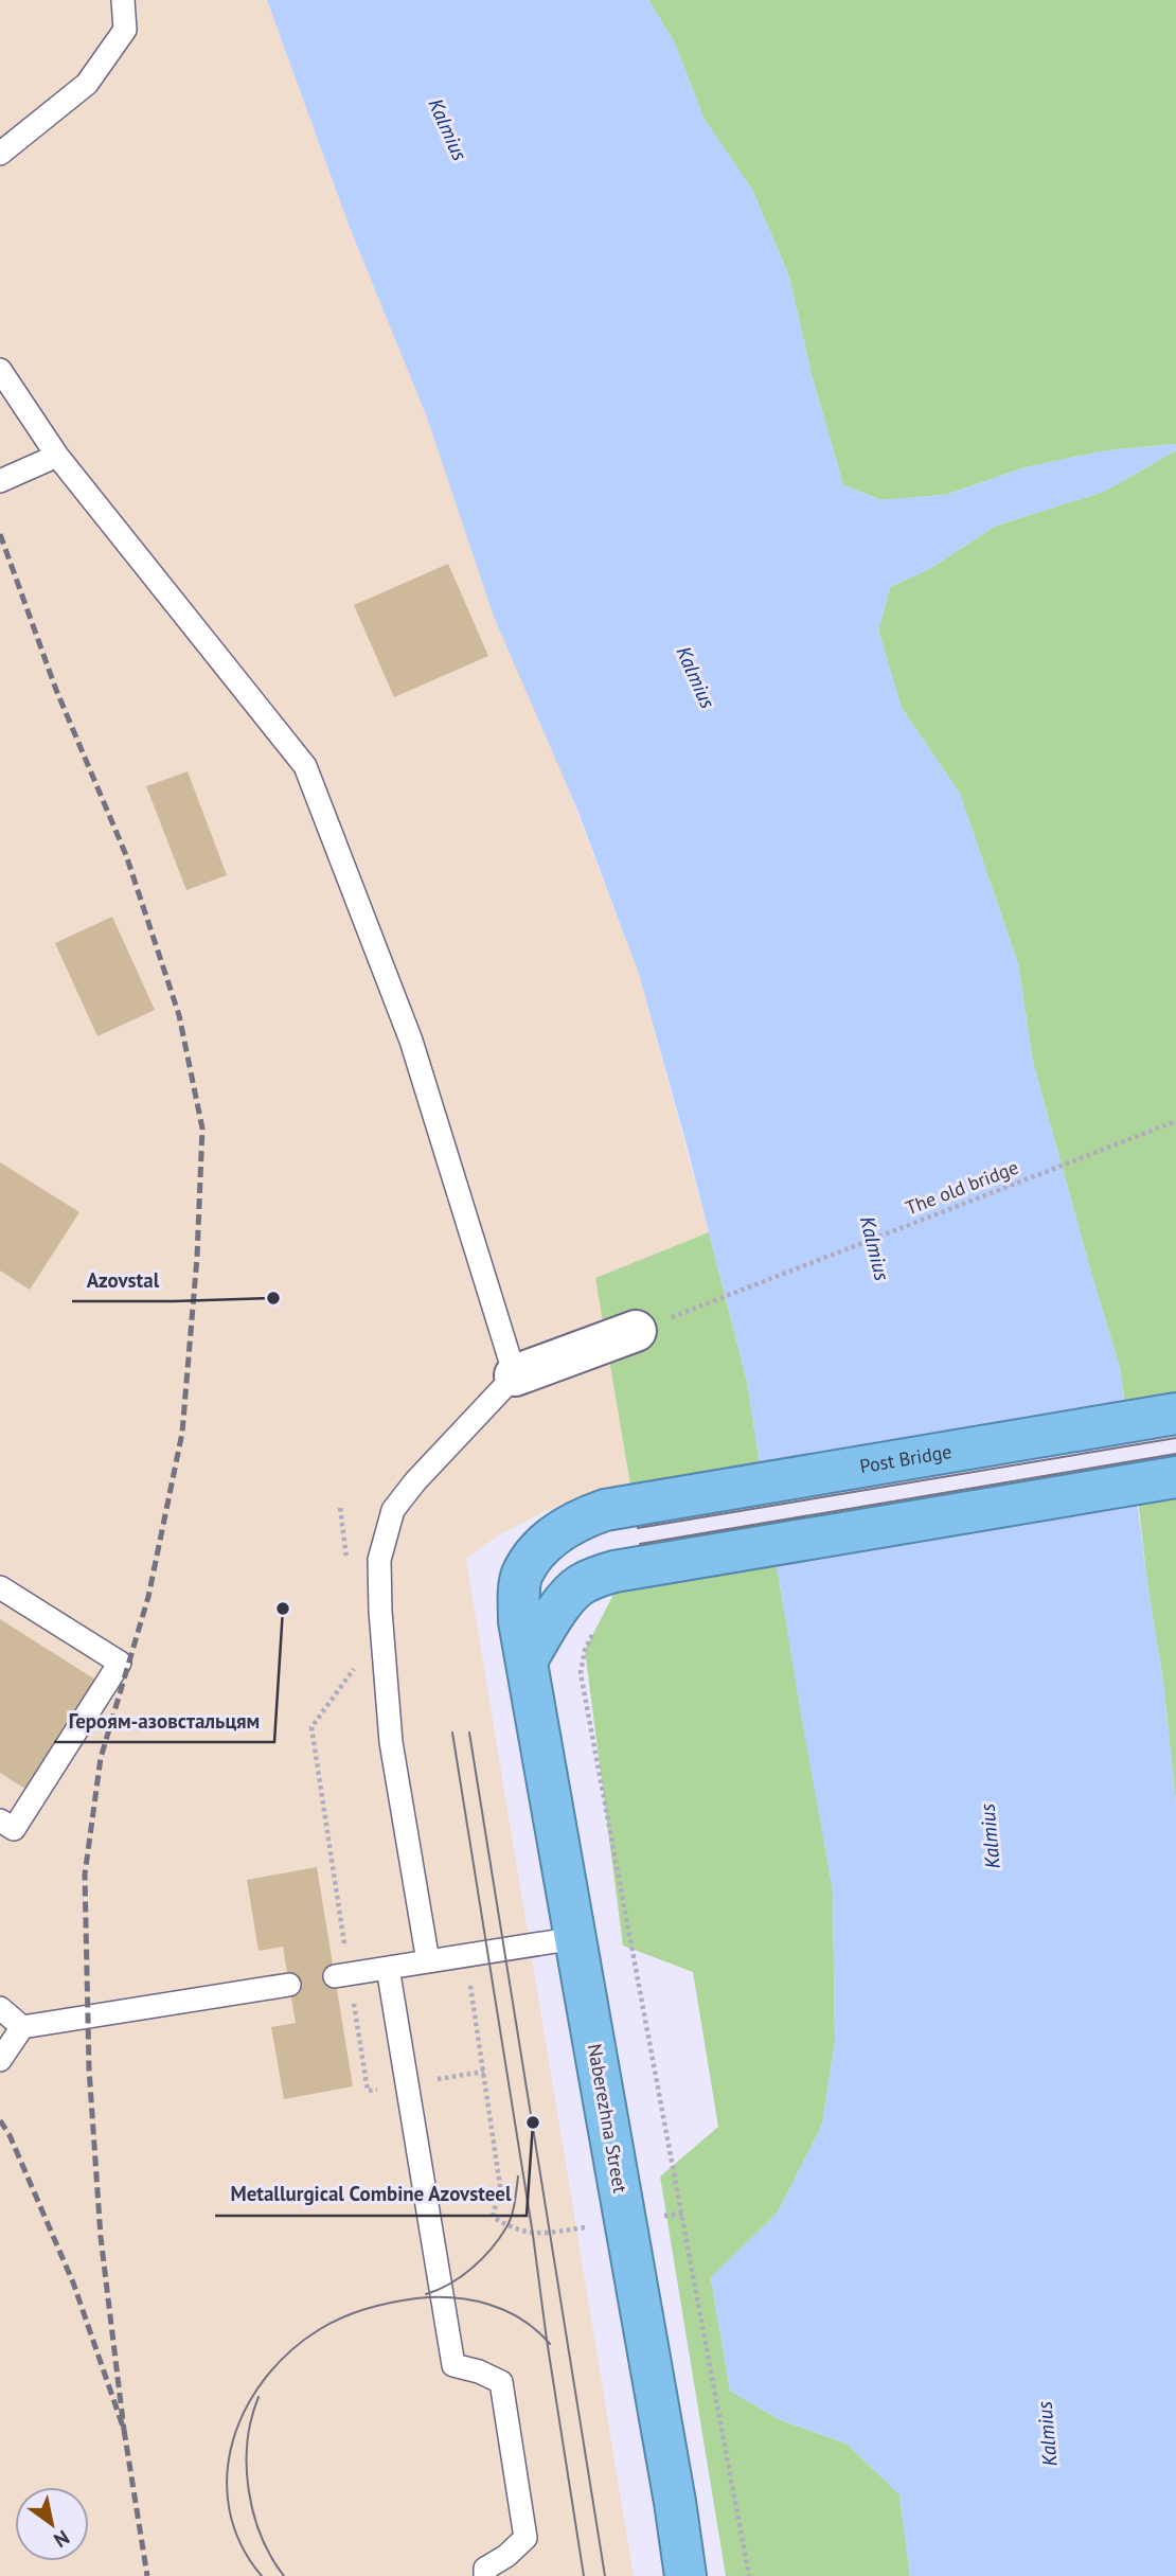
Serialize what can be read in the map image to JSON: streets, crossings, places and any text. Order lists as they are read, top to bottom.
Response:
{
  "streets": {
    "highway": ["Post Bridge", "Naberezhna Street"],
    "path": ["The old bridge"]
  },
  "crossings": [
    ["Post Bridge", "Naberezhna Street"]
  ],
  "water": ["Kalmius"],
  "places": ["Azovstal", "Героям-азовстальцям", "Metallurgical Combine Azovsteel"],
  "north": "bottom right"
}
